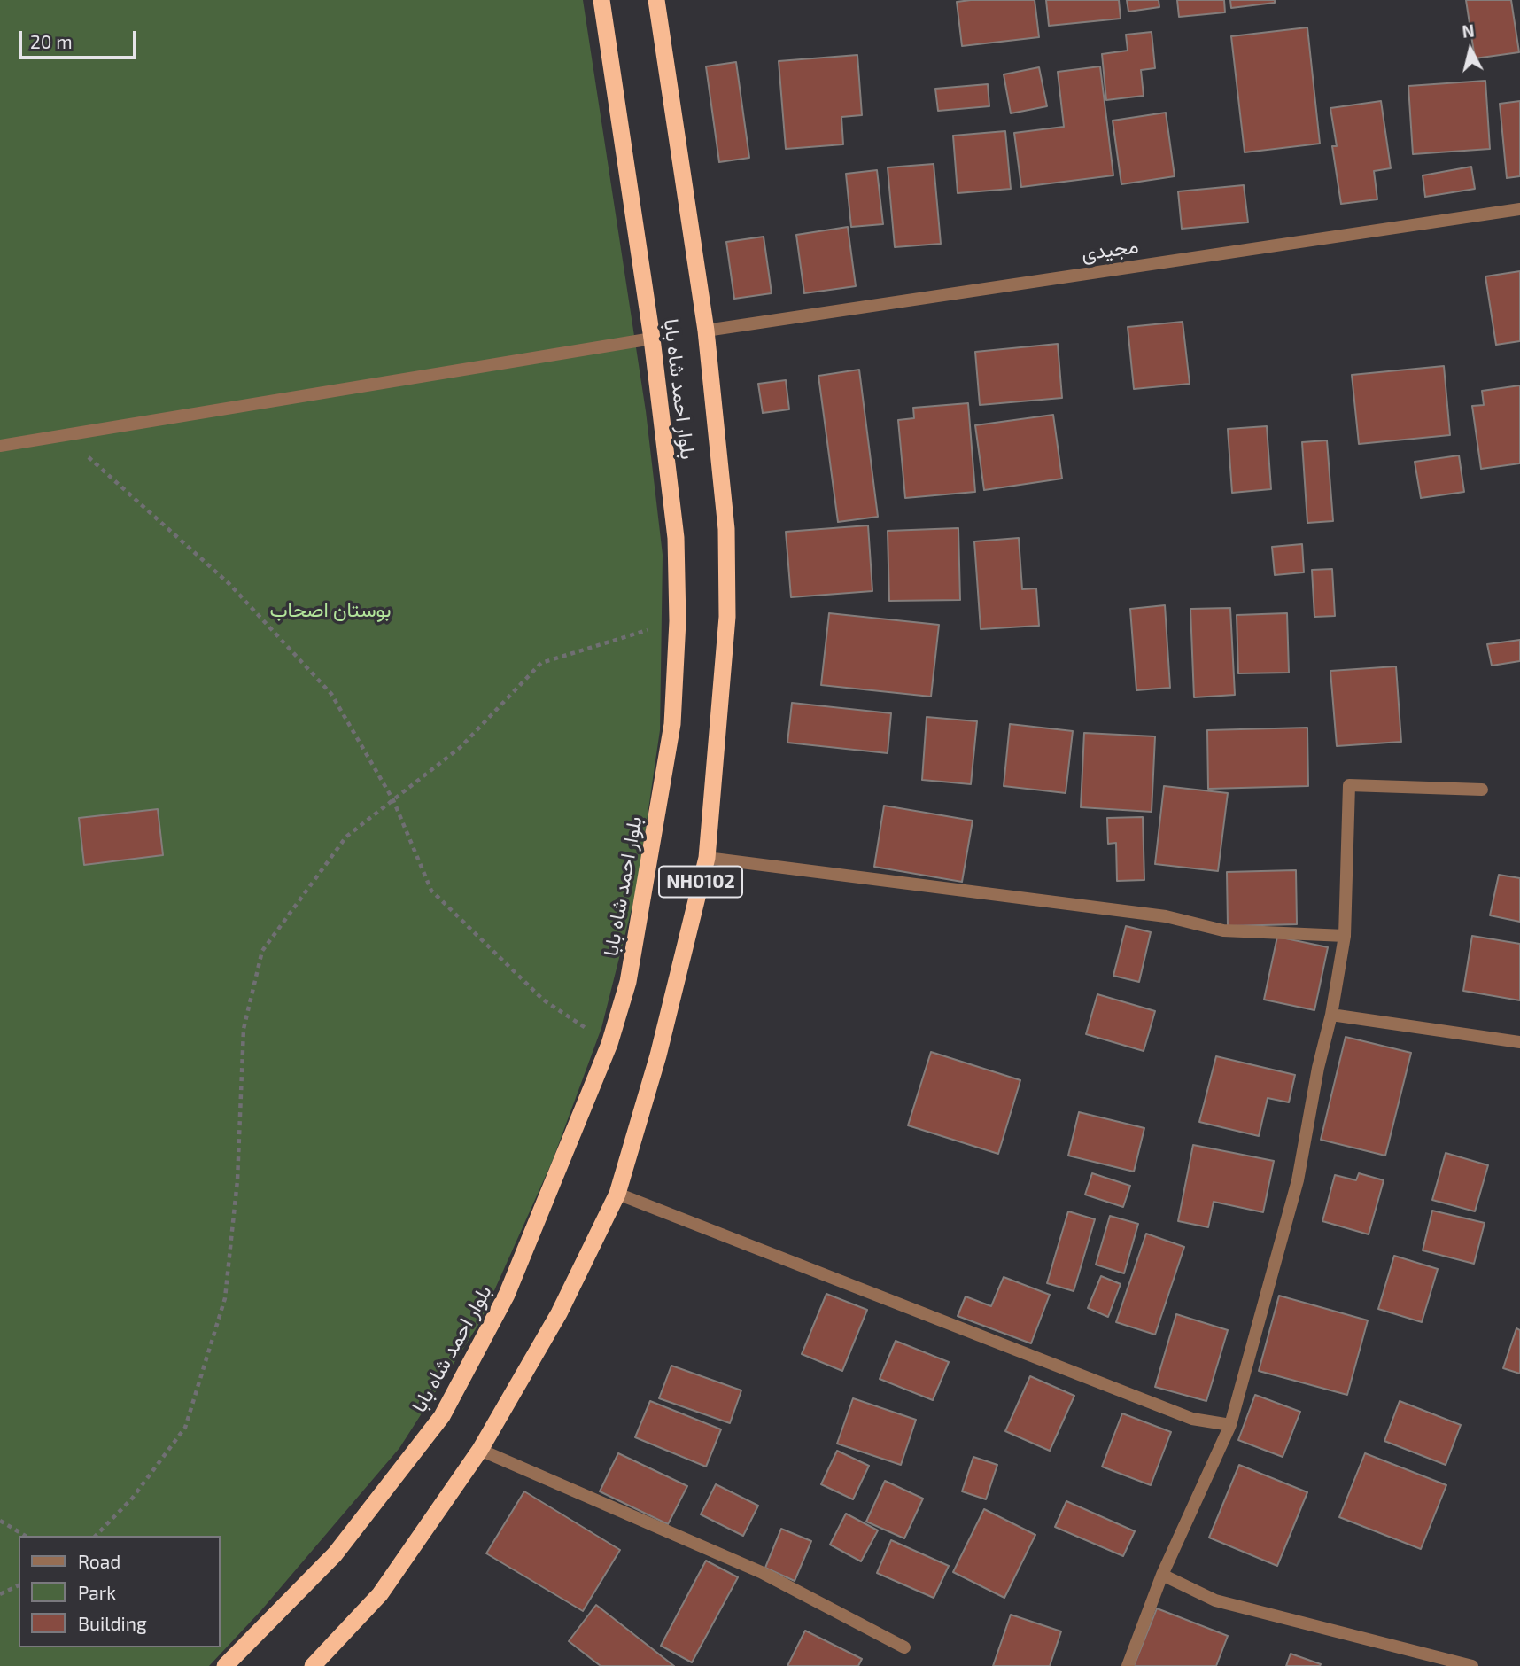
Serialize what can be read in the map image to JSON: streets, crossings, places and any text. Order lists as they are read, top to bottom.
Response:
{
  "streets": {
    "highway": ["بلوار احمد شاه بابا", "NH0102"],
    "street": ["مجیدی"]
  },
  "crossings": [
    ["مجیدی", "بلوار احمد شاه بابا"]
  ],
  "parks": ["بوستان اصحاب"],
  "legend": ["Road", "Park", "Building"],
  "scale_bar": "20 m",
  "north": "top"
}
